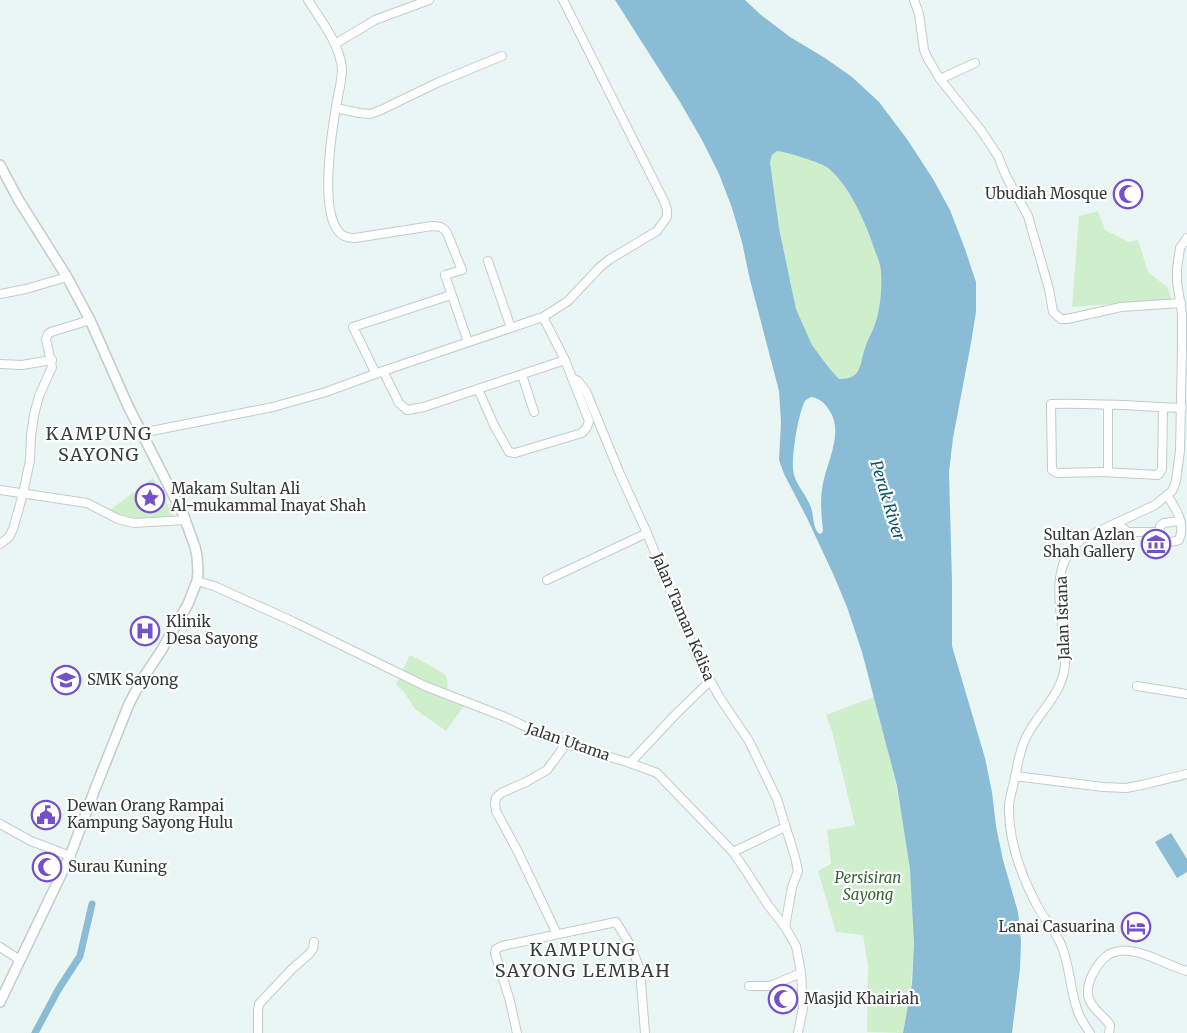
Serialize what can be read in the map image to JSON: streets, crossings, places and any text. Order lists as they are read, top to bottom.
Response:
{
  "streets": {
    "street": ["Jalan Taman Kelisa", "Jalan Istana", "Jalan Utama"]
  },
  "crossings": [
    ["Jalan Taman Kelisa", "Jalan Utama"]
  ],
  "districts": ["KAMPUNG SAYONG", "KAMPUNG SAYONG LEMBAH"],
  "water": ["Perak River"],
  "parks": ["Persisiran Sayong"],
  "places": {
    "mosque": ["Ubudiah Mosque", "Surau Kuning", "Masjid Khairiah"],
    "place": ["Makam Sultan Ali Al-mukammal Inayat Shah"],
    "museum": ["Sultan Azlan Shah Gallery"],
    "hospital": ["Klinik Desa Sayong"],
    "school or university": ["SMK Sayong"],
    "public building": ["Dewan Orang Rampai Kampung Sayong Hulu"],
    "hotel": ["Lanai Casuarina"]
  }
}
